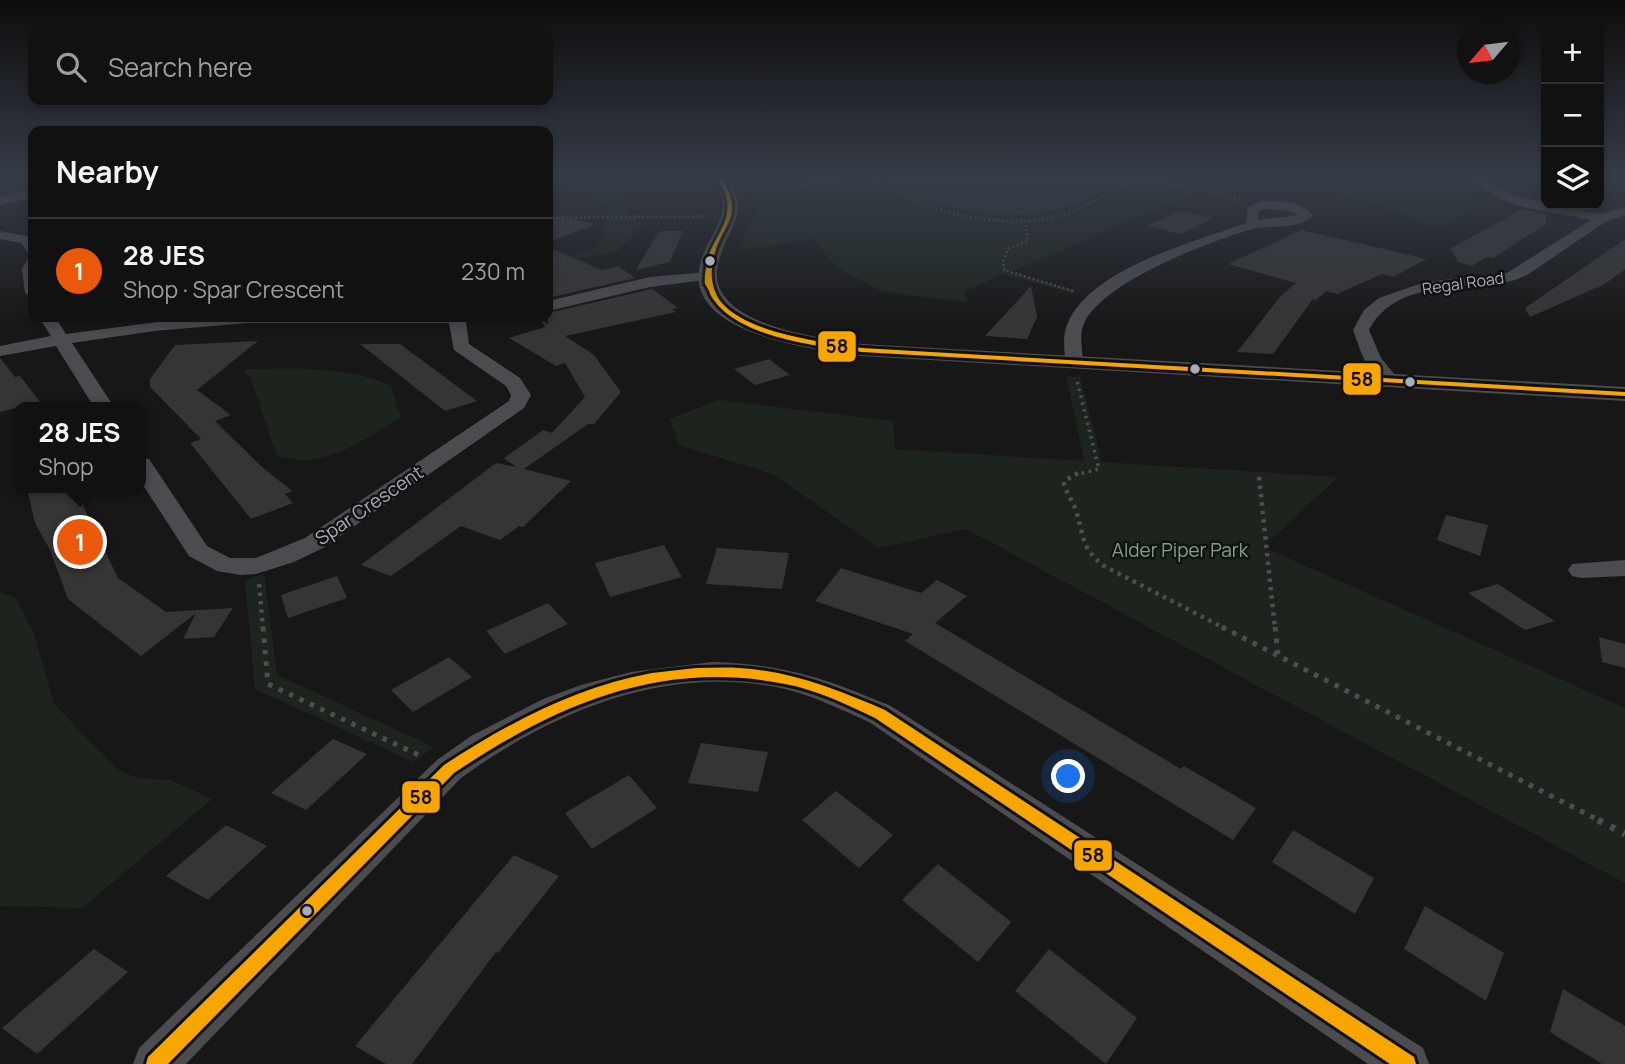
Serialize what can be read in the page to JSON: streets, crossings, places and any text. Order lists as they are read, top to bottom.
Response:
{
  "streets": {
    "street": ["Regal Road", "Spar Crescent"]
  },
  "parks": ["Alder Piper Park"],
  "lines": ["transit line 58"],
  "north": "bottom left",
  "page": {
    "map_buttons": ["+", "−"],
    "search": "Search here",
    "heading": "Nearby",
    "list": [
      {
        "mark": "1",
        "name": "28 JES",
        "note": "Shop · Spar Crescent",
        "value": "230 m"
      }
    ],
    "popup": ["28 JES", "Shop"],
    "pins": "1"
  }
}
